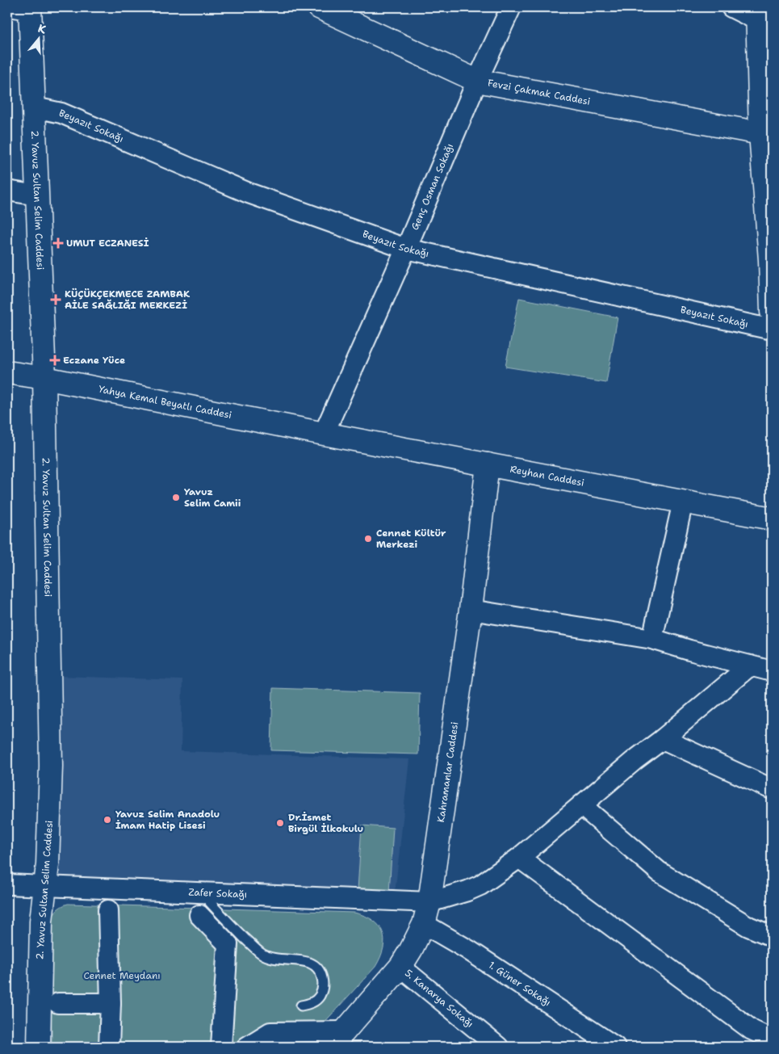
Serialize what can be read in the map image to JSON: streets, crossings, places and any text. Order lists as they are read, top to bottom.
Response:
{
  "streets": {
    "street": [
      "Fevzi Çakmak Caddesi",
      "Beyazıt Sokağı",
      "Genç Osman Sokağı",
      "2. Yavuz Sultan Selim Caddesi",
      "Yahya Kemal Beyatlı Caddesi",
      "Reyhan Caddesi",
      "Kahramanlar Caddesi",
      "Zafer Sokağı",
      "1. Güner Sokağı",
      "5. Kanarya Sokağı"
    ]
  },
  "crossings": [
    ["Fevzi Çakmak Caddesi", "Genç Osman Sokağı"],
    ["Beyazıt Sokağı", "Genç Osman Sokağı"],
    ["Beyazıt Sokağı", "2. Yavuz Sultan Selim Caddesi"],
    ["Genç Osman Sokağı", "Yahya Kemal Beyatlı Caddesi"],
    ["Genç Osman Sokağı", "Reyhan Caddesi"],
    ["2. Yavuz Sultan Selim Caddesi", "Yahya Kemal Beyatlı Caddesi"],
    ["2. Yavuz Sultan Selim Caddesi", "Zafer Sokağı"],
    ["Yahya Kemal Beyatlı Caddesi", "Reyhan Caddesi"],
    ["Reyhan Caddesi", "Kahramanlar Caddesi"],
    ["Kahramanlar Caddesi", "Zafer Sokağı"],
    ["Kahramanlar Caddesi", "1. Güner Sokağı"],
    ["Kahramanlar Caddesi", "5. Kanarya Sokağı"]
  ],
  "parks": ["Cennet Meydanı"],
  "places": {
    "health": ["UMUT ECZANESİ", "KÜÇÜKÇEKMECE ZAMBAK AİLE SAĞLIĞI MERKEZİ", "Eczane Yüce"],
    "other": [
      "Yavuz Selim Camii",
      "Cennet Kültür Merkezi",
      "Yavuz Selim Anadolu İmam Hatip Lisesi",
      "Dr.İsmet Birgül İlkokulu"
    ]
  },
  "north": "top"
}
